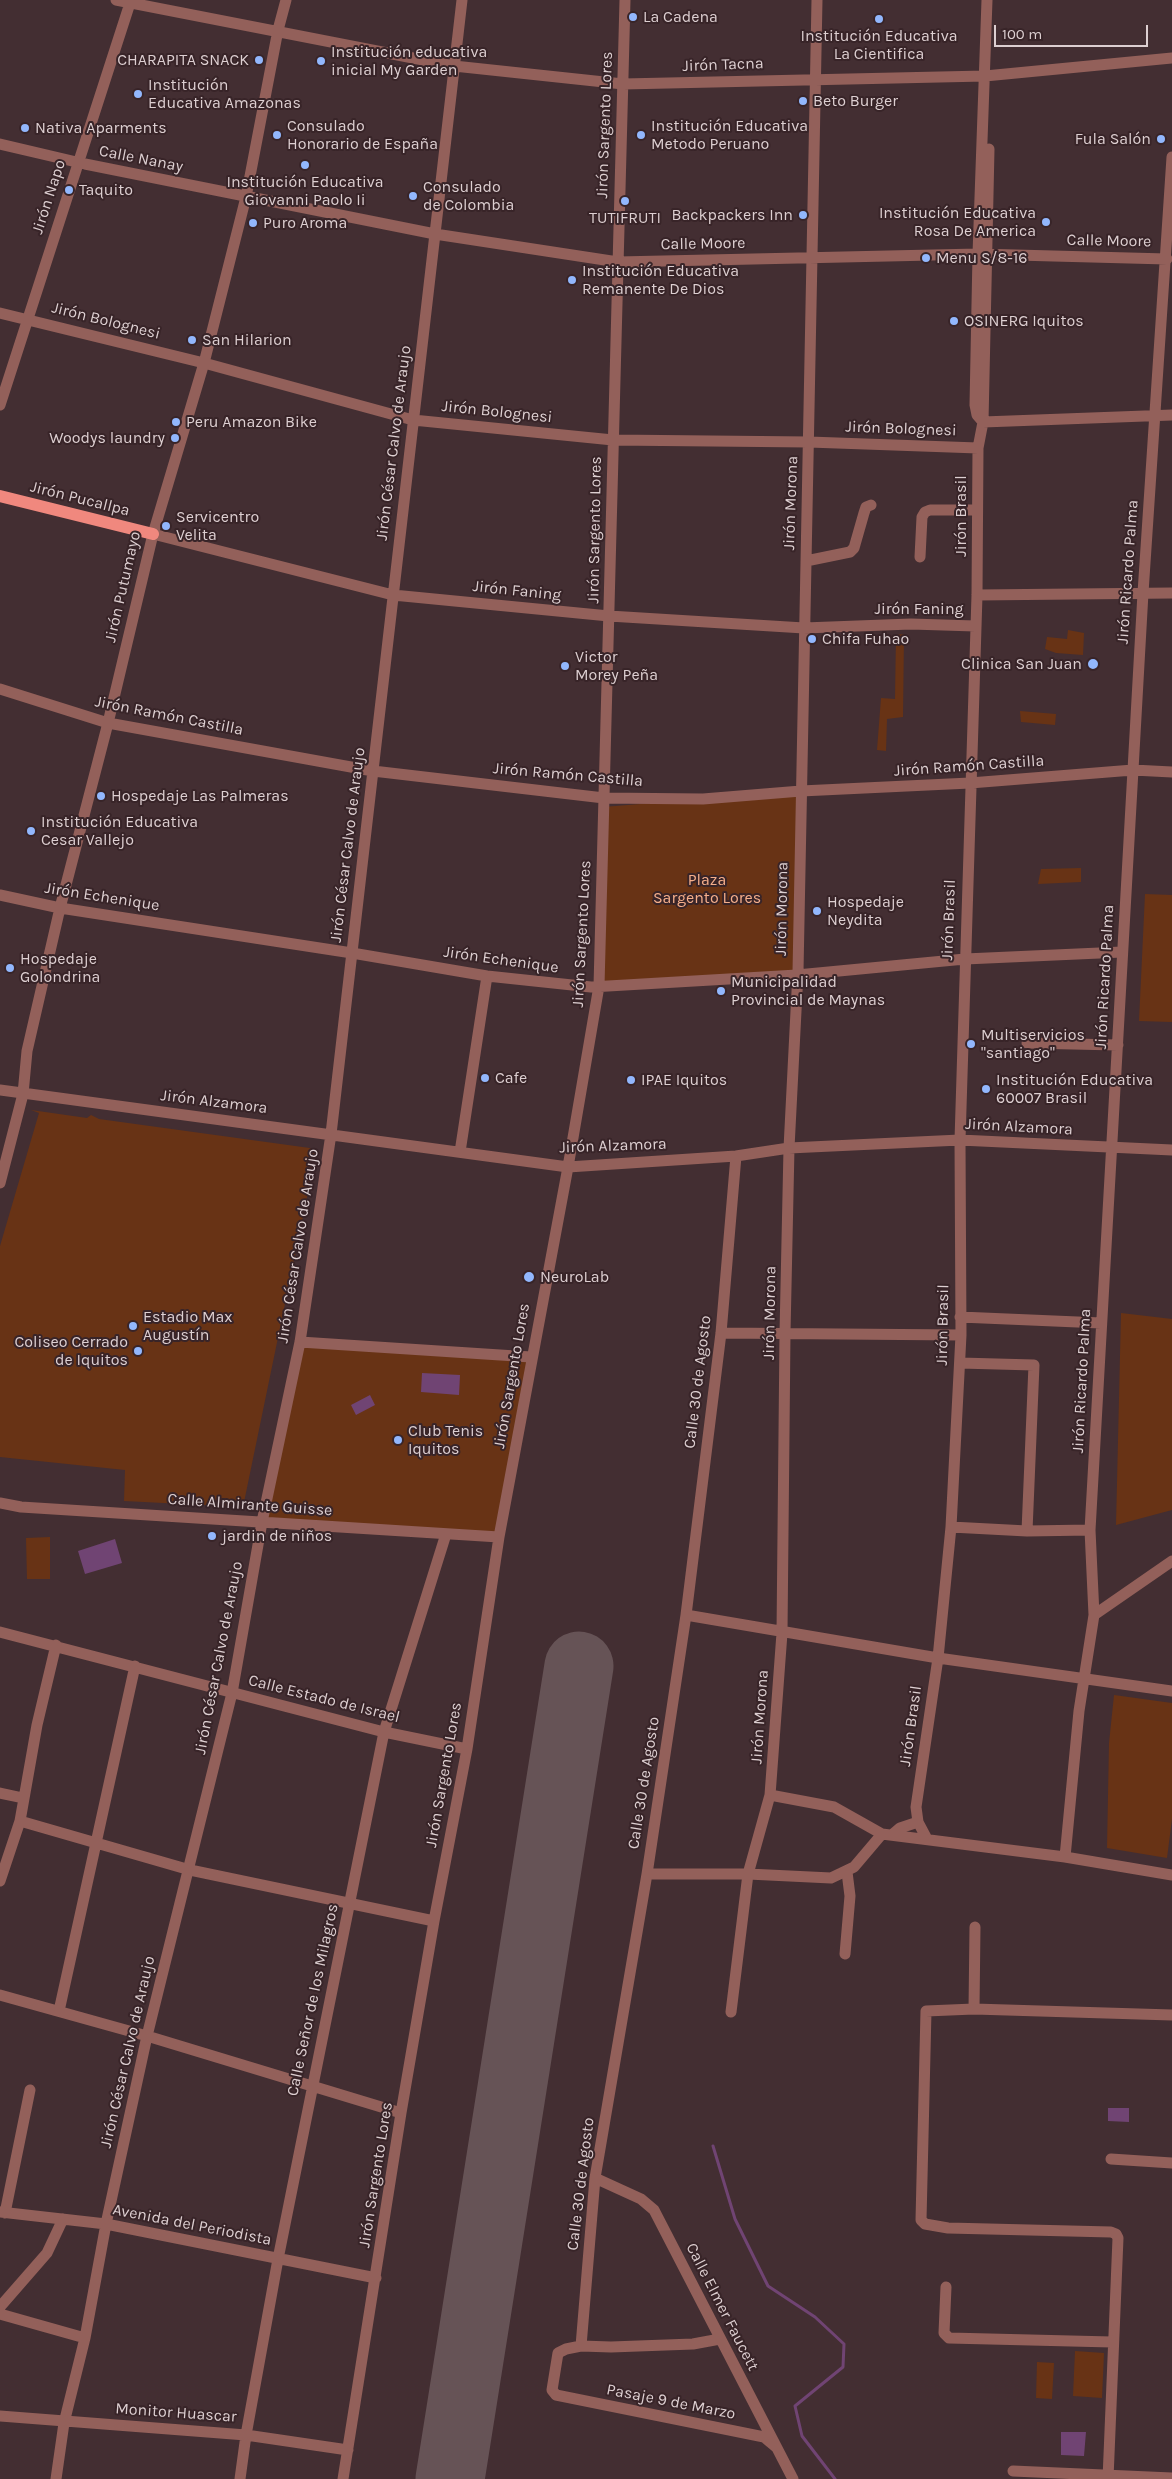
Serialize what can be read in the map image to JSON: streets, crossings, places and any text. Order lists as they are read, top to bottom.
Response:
{
  "streets": {
    "main road": ["Jirón Pucallpa"],
    "street": [
      "Jirón Tacna",
      "Jirón Sargento Lores",
      "Calle Nanay",
      "Jirón Napo",
      "Calle Moore",
      "Jirón Bolognesi",
      "Jirón César Calvo de Araujo",
      "Jirón Morona",
      "Jirón Brasil",
      "Jirón Ricardo Palma",
      "Jirón Putumayo",
      "Jirón Faning",
      "Jirón Ramón Castilla",
      "Jirón Echenique",
      "Jirón Alzamora",
      "Calle 30 de Agosto",
      "Calle Almirante Guisse",
      "Calle Estado de Israel",
      "Calle Señor de los Milagros",
      "Avenida del Periodista",
      "Calle Elmer Faucett",
      "Pasaje 9 de Marzo",
      "Monitor Huascar"
    ]
  },
  "crossings": [
    ["Jirón Tacna", "Jirón Sargento Lores"],
    ["Jirón Tacna", "Jirón Napo"],
    ["Jirón Tacna", "Jirón César Calvo de Araujo"],
    ["Jirón Tacna", "Jirón Morona"],
    ["Jirón Tacna", "Jirón Putumayo"],
    ["Jirón Sargento Lores", "Calle Moore"],
    ["Jirón Sargento Lores", "Jirón Bolognesi"],
    ["Jirón Sargento Lores", "Jirón Faning"],
    ["Jirón Sargento Lores", "Jirón Ramón Castilla"],
    ["Jirón Sargento Lores", "Jirón Echenique"],
    ["Jirón Sargento Lores", "Jirón Alzamora"],
    ["Jirón Sargento Lores", "Calle Almirante Guisse"],
    ["Jirón Sargento Lores", "Calle Estado de Israel"],
    ["Jirón Sargento Lores", "Avenida del Periodista"],
    ["Jirón Sargento Lores", "Monitor Huascar"],
    ["Calle Nanay", "Jirón Napo"],
    ["Calle Nanay", "Calle Moore"],
    ["Calle Nanay", "Jirón Putumayo"],
    ["Jirón Napo", "Jirón Bolognesi"],
    ["Calle Moore", "Jirón César Calvo de Araujo"],
    ["Calle Moore", "Jirón Morona"],
    ["Calle Moore", "Jirón Brasil"],
    ["Calle Moore", "Jirón Ricardo Palma"],
    ["Calle Moore", "Jirón Putumayo"],
    ["Jirón Bolognesi", "Jirón César Calvo de Araujo"],
    ["Jirón Bolognesi", "Jirón Morona"],
    ["Jirón Bolognesi", "Jirón Brasil"],
    ["Jirón Bolognesi", "Jirón Putumayo"],
    ["Jirón César Calvo de Araujo", "Jirón Faning"],
    ["Jirón César Calvo de Araujo", "Jirón Ramón Castilla"],
    ["Jirón César Calvo de Araujo", "Jirón Echenique"],
    ["Jirón César Calvo de Araujo", "Jirón Alzamora"],
    ["Jirón César Calvo de Araujo", "Calle Almirante Guisse"],
    ["Jirón César Calvo de Araujo", "Calle Estado de Israel"],
    ["Jirón César Calvo de Araujo", "Avenida del Periodista"],
    ["Jirón César Calvo de Araujo", "Monitor Huascar"],
    ["Jirón Pucallpa", "Jirón Putumayo"],
    ["Jirón Pucallpa", "Jirón Faning"],
    ["Jirón Morona", "Jirón Faning"],
    ["Jirón Morona", "Jirón Ramón Castilla"],
    ["Jirón Morona", "Jirón Echenique"],
    ["Jirón Morona", "Jirón Alzamora"],
    ["Jirón Brasil", "Jirón Faning"],
    ["Jirón Brasil", "Jirón Ramón Castilla"],
    ["Jirón Brasil", "Jirón Echenique"],
    ["Jirón Brasil", "Jirón Alzamora"],
    ["Jirón Ricardo Palma", "Jirón Faning"],
    ["Jirón Ricardo Palma", "Jirón Ramón Castilla"],
    ["Jirón Ricardo Palma", "Jirón Echenique"],
    ["Jirón Ricardo Palma", "Jirón Alzamora"],
    ["Jirón Putumayo", "Jirón Faning"],
    ["Jirón Putumayo", "Jirón Ramón Castilla"],
    ["Jirón Putumayo", "Jirón Echenique"],
    ["Jirón Putumayo", "Jirón Alzamora"],
    ["Jirón Alzamora", "Calle 30 de Agosto"],
    ["Calle 30 de Agosto", "Calle Elmer Faucett"],
    ["Calle 30 de Agosto", "Pasaje 9 de Marzo"],
    ["Calle Almirante Guisse", "Calle Señor de los Milagros"],
    ["Calle Estado de Israel", "Calle Señor de los Milagros"],
    ["Calle Señor de los Milagros", "Avenida del Periodista"],
    ["Calle Señor de los Milagros", "Monitor Huascar"],
    ["Calle Elmer Faucett", "Pasaje 9 de Marzo"]
  ],
  "parks": ["Plaza Sargento Lores"],
  "places": [
    "La Cadena",
    "Institución Educativa La Cientifica",
    "CHARAPITA SNACK",
    "Institución educativa inicial My Garden",
    "Institución Educativa Amazonas",
    "Beto Burger",
    "Nativa Aparments",
    "Consulado Honorario de España",
    "Institución Educativa Metodo Peruano",
    "Fula Salón",
    "Institución Educativa Giovanni Paolo Ii",
    "Taquito",
    "Consulado de Colombia",
    "TUTIFRUTI",
    "Backpackers Inn",
    "Institución Educativa Rosa De America",
    "Puro Aroma",
    "Menu S/8-16",
    "Institución Educativa Remanente De Dios",
    "OSINERG Iquitos",
    "San Hilarion",
    "Peru Amazon Bike",
    "Woodys laundry",
    "Servicentro Velita",
    "Chifa Fuhao",
    "Clinica San Juan",
    "Victor Morey Peña",
    "Hospedaje Las Palmeras",
    "Institución Educativa Cesar Vallejo",
    "Hospedaje Neydita",
    "Hospedaje Golondrina",
    "Municipalidad Provincial de Maynas",
    "Multiservicios \"santiago\"",
    "Cafe",
    "IPAE Iquitos",
    "Institución Educativa 60007 Brasil",
    "NeuroLab",
    "Estadio Max Augustín",
    "Coliseo Cerrado de Iquitos",
    "Club Tenis Iquitos",
    "jardin de niños"
  ],
  "scale_bar": "100 m"
}
